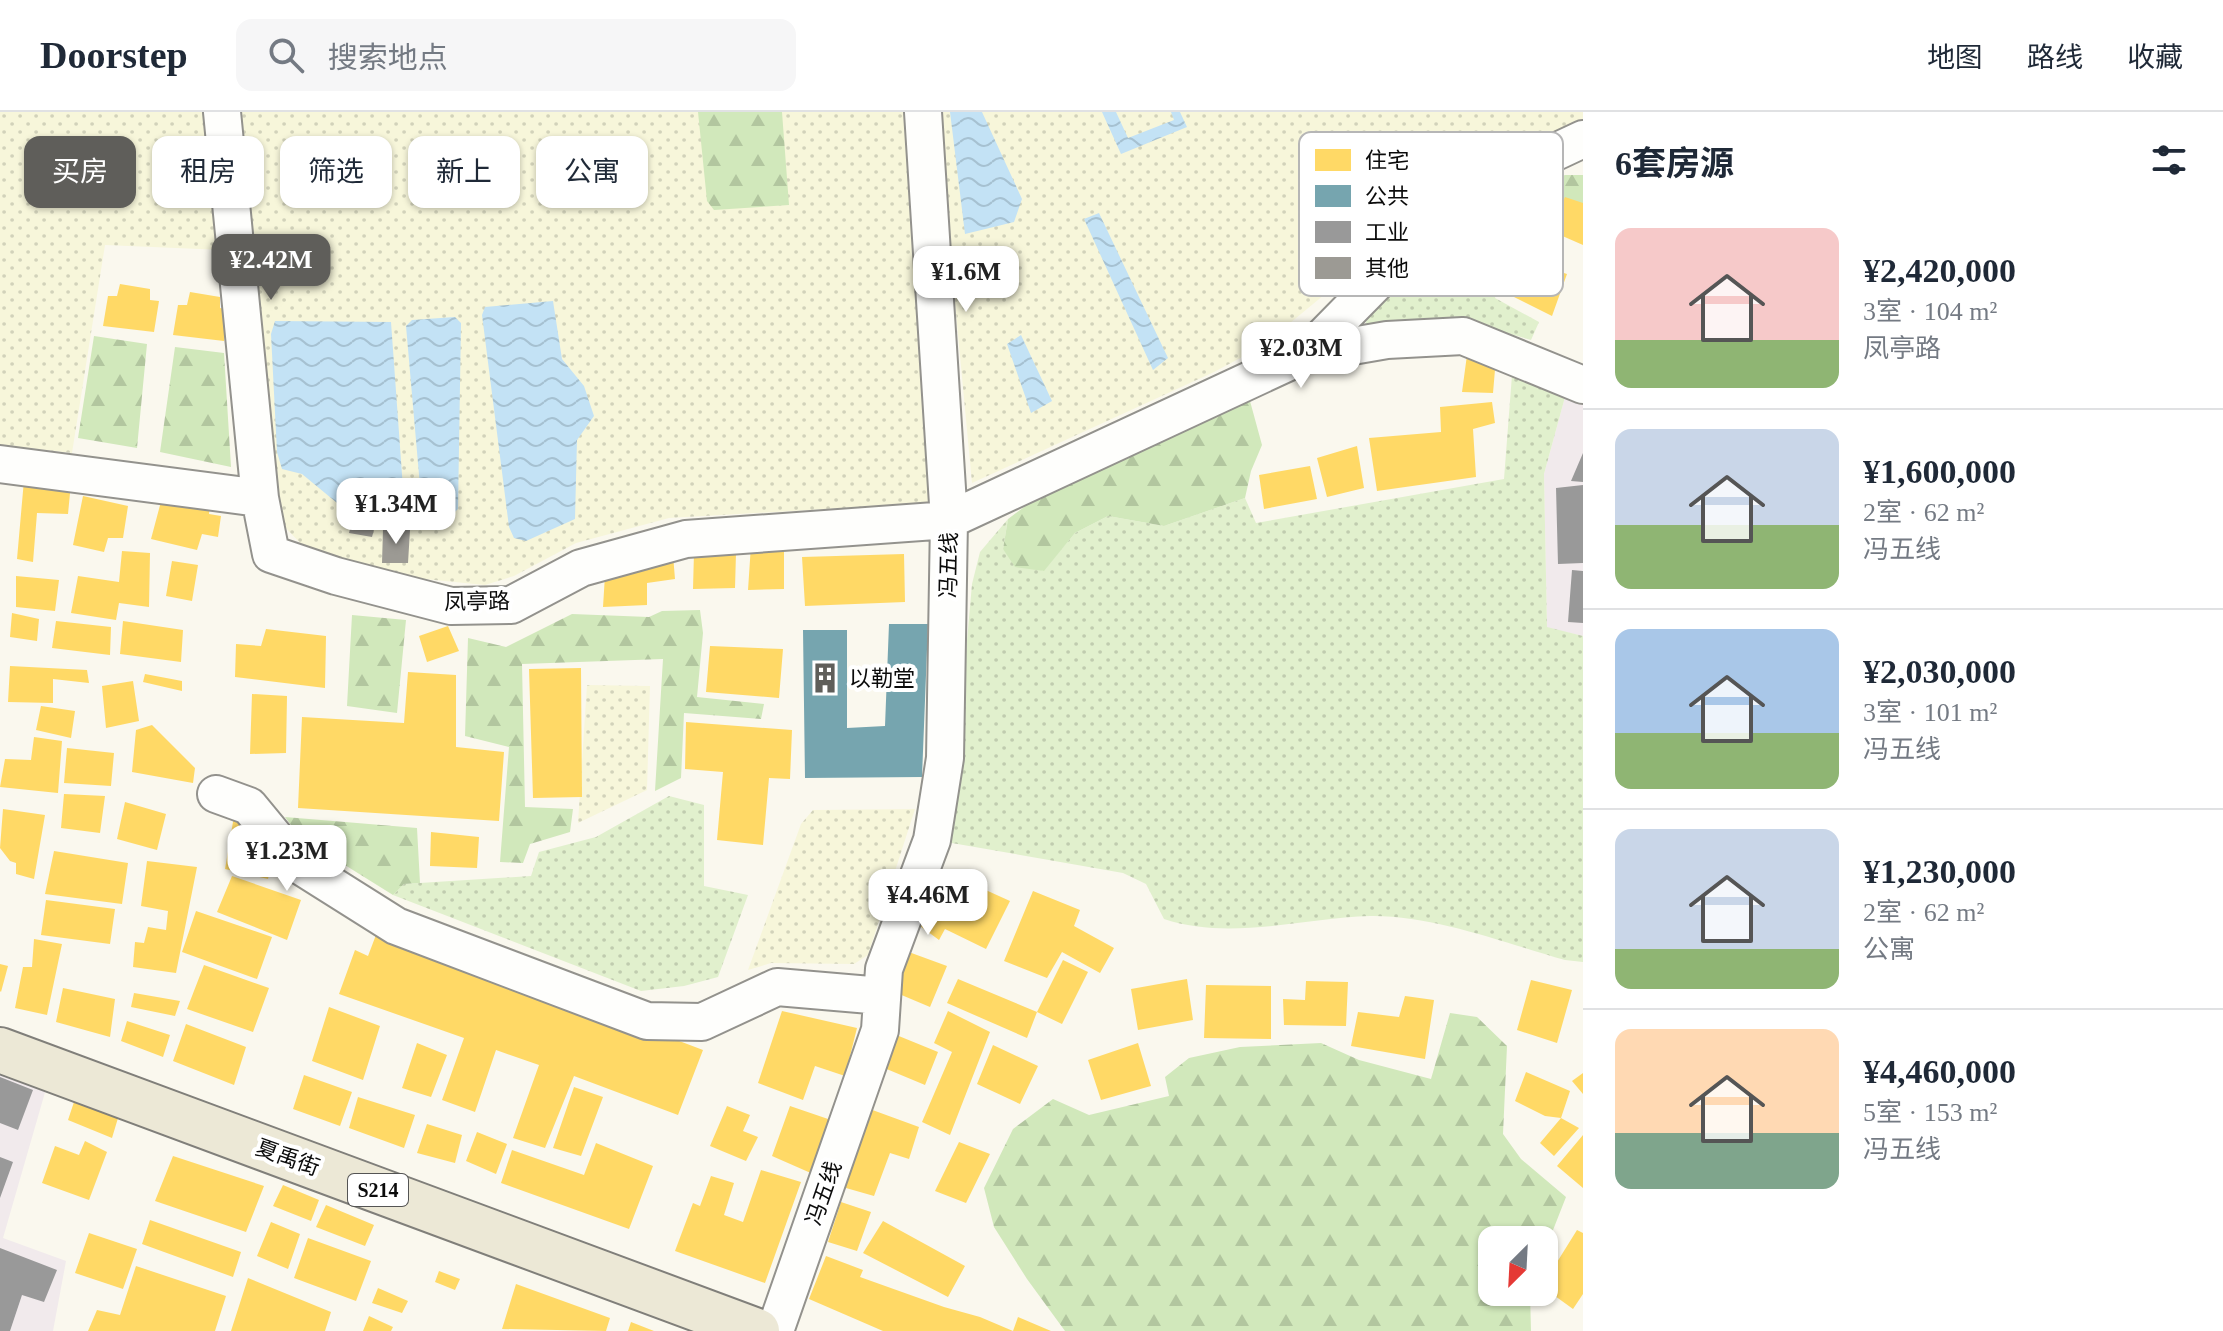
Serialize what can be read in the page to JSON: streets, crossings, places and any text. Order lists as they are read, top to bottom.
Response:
{
  "streets": {
    "main road": ["夏禹街", "S214"],
    "street": ["冯五线", "凤亭路"]
  },
  "crossings": [
    ["冯五线", "凤亭路"]
  ],
  "places": {
    "building": ["以勒堂"]
  },
  "legend": [
    "住宅",
    "公共",
    "工业",
    "其他"
  ],
  "north": "bottom left",
  "page": {
    "header": "Doorstep",
    "search": "搜索地点",
    "nav": ["地图", "路线", "收藏"],
    "heading": "6套房源",
    "chip": [
      "买房",
      "租房",
      "筛选",
      "新上",
      "公寓"
    ],
    "list": [
      {
        "name": "¥2,420,000",
        "note": "3室 · 104 m² · 凤亭路"
      },
      {
        "name": "¥1,600,000",
        "note": "2室 · 62 m² · 冯五线"
      },
      {
        "name": "¥2,030,000",
        "note": "3室 · 101 m² · 冯五线"
      },
      {
        "name": "¥1,230,000",
        "note": "2室 · 62 m² · 公寓"
      },
      {
        "name": "¥4,460,000",
        "note": "5室 · 153 m² · 冯五线"
      }
    ],
    "price": [
      "¥2.42M",
      "¥1.6M",
      "¥2.03M",
      "¥1.34M",
      "¥1.23M",
      "¥4.46M"
    ]
  }
}
